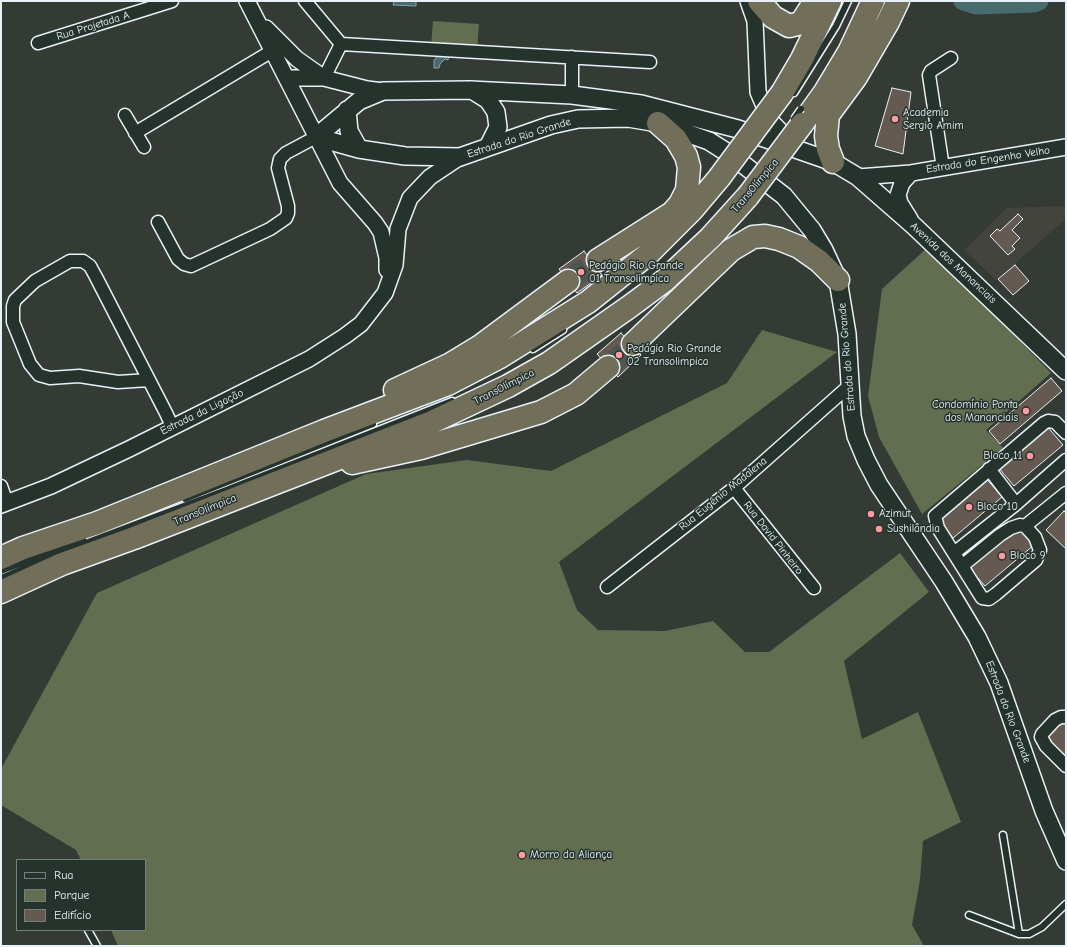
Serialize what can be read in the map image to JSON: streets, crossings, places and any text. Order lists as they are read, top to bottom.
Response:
{
  "streets": {
    "highway": ["TransOlímpica"],
    "main road": ["Estrada do Rio Grande", "Avenida dos Mananciais"],
    "street": [
      "Rua Projetada A",
      "Estrada do Engenho Velho",
      "Estrada da Ligação",
      "Rua Eugênio Madalena",
      "Rua David Pinheiro"
    ]
  },
  "crossings": [
    ["Estrada do Rio Grande", "Estrada da Ligação"],
    ["Estrada do Rio Grande", "Rua Eugênio Madalena"],
    ["Estrada do Engenho Velho", "Avenida dos Mananciais"],
    ["Rua Eugênio Madalena", "Rua David Pinheiro"]
  ],
  "places": [
    "Academia Sergio Amim",
    "Pedágio Rio Grande 01 Transolimpica",
    "Pedágio Rio Grande 02 Transolimpica",
    "Condomínio Ponta dos Mananciais",
    "Bloco 11",
    "Bloco 10",
    "Azimut",
    "Sushilândia",
    "Bloco 9",
    "Morro da Aliança"
  ],
  "legend": ["Rua", "Parque", "Edifício"]
}
